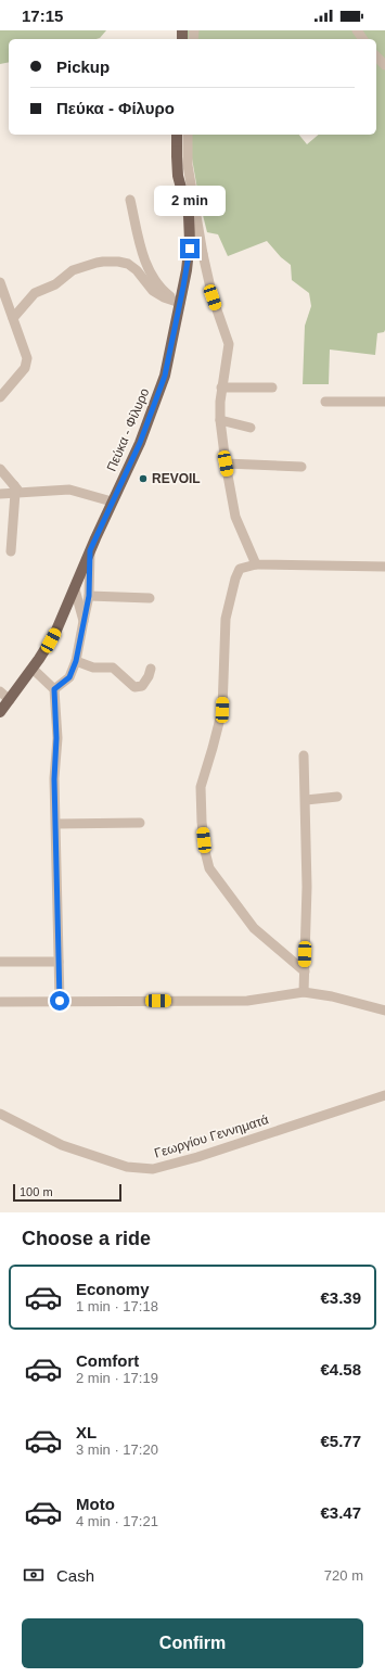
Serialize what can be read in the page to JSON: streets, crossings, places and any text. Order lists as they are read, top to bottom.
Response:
{
  "streets": {
    "main road": ["Πεύκα - Φίλυρο"],
    "street": ["Γεωργίου Γεννηματά"]
  },
  "places": ["REVOIL"],
  "scale_bar": "100 m",
  "page": {
    "status": "17:15",
    "banner": ["Pickup", "Πεύκα - Φίλυρο"],
    "bubble": "2 min",
    "scale": "100 m",
    "heading": "Choose a ride",
    "list": [
      {
        "name": "Economy",
        "note": "1 min · 17:18",
        "value": "€3.39"
      },
      {
        "name": "Comfort",
        "note": "2 min · 17:19",
        "value": "€4.58"
      },
      {
        "name": "XL",
        "note": "3 min · 17:20",
        "value": "€5.77"
      },
      {
        "name": "Moto",
        "note": "4 min · 17:21",
        "value": "€3.47"
      }
    ],
    "pay": ["Cash", "720 m"],
    "buttons": "Confirm"
  }
}
